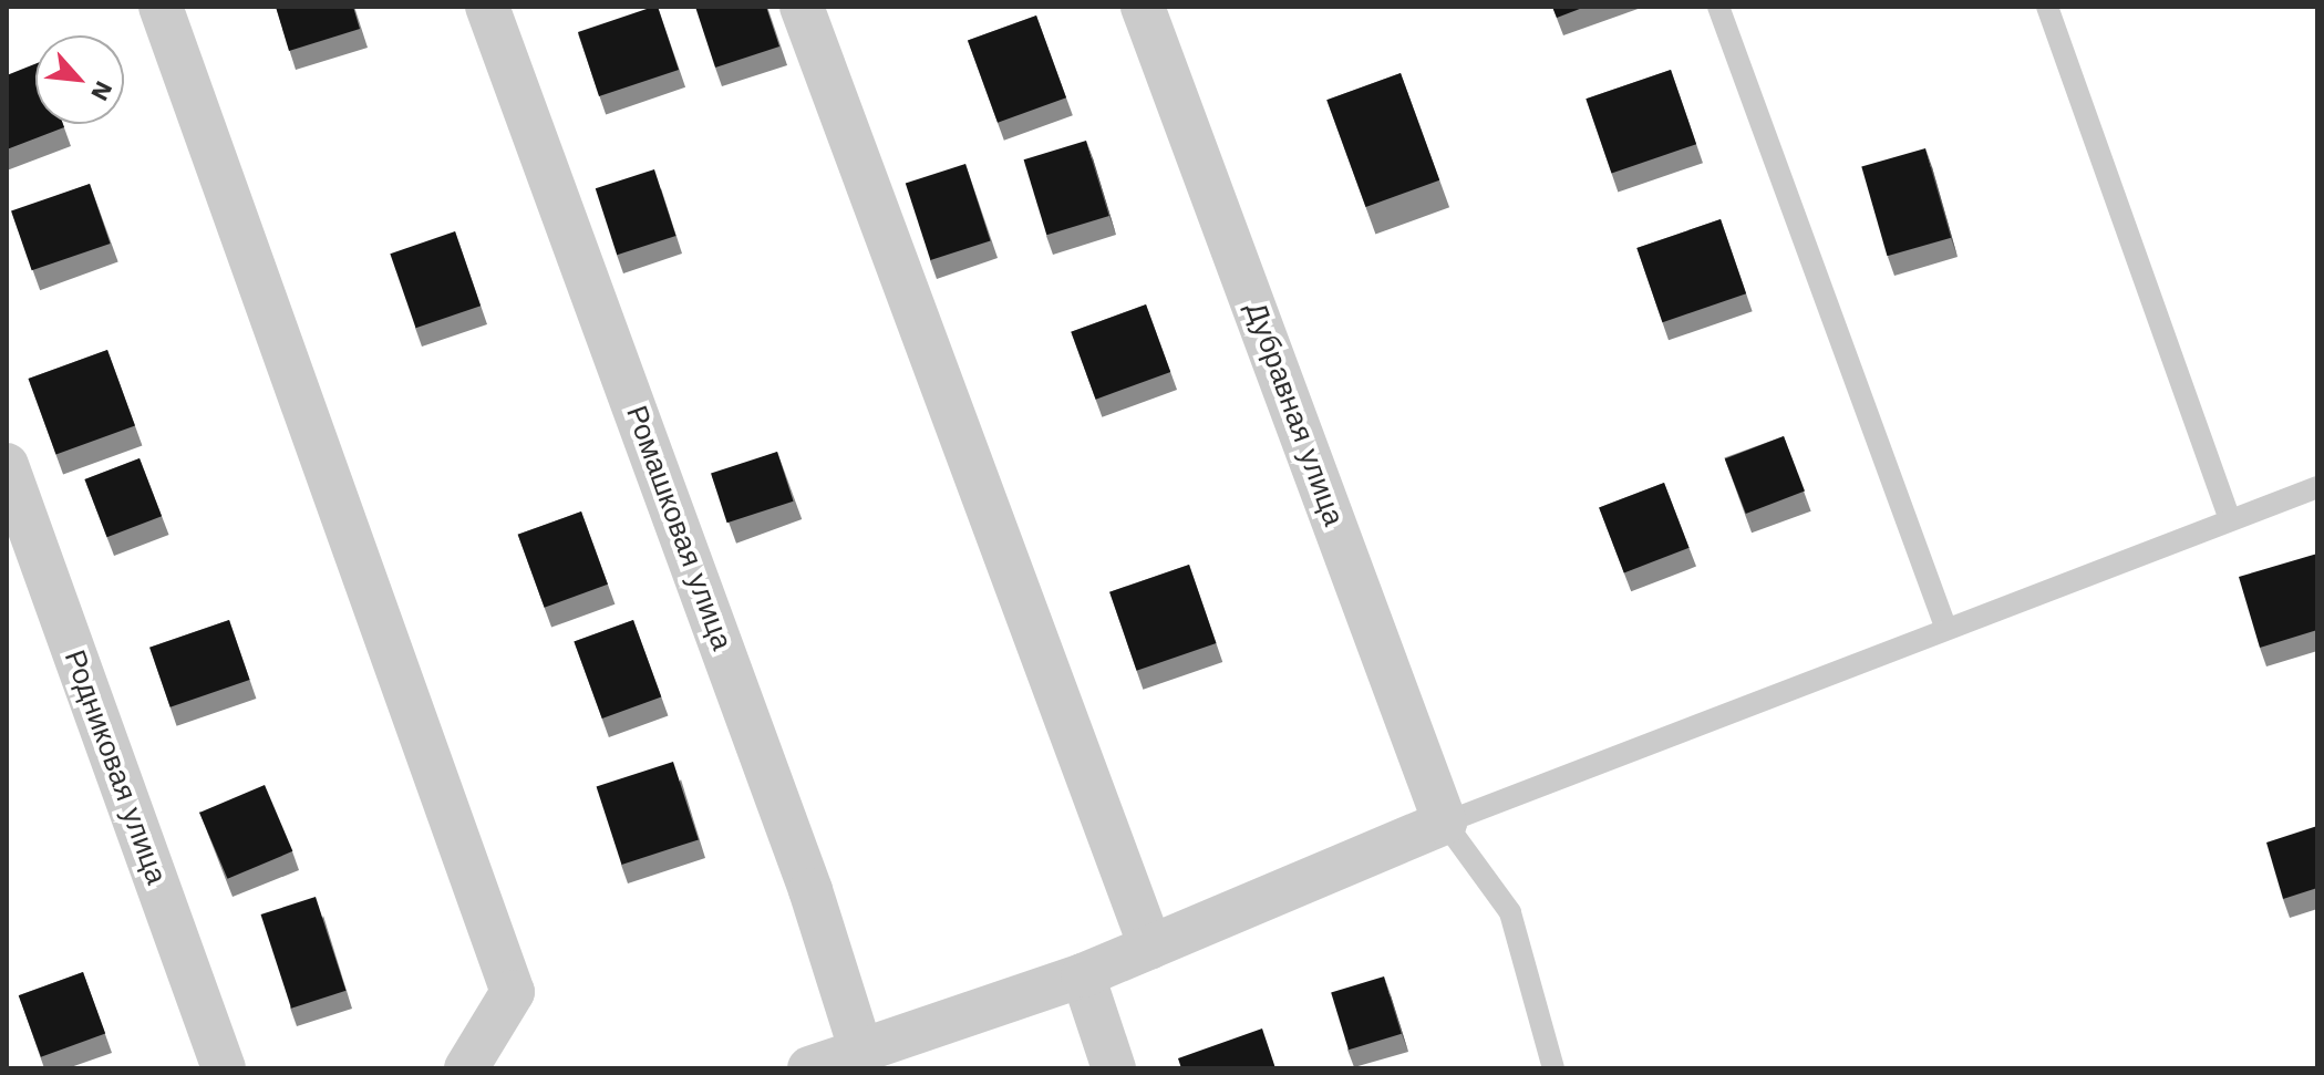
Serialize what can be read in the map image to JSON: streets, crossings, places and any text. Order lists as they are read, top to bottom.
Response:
{
  "streets": {
    "street": ["Дубравная улица", "Ромашковая улица", "Родниковая улица"]
  },
  "north": "bottom right"
}
